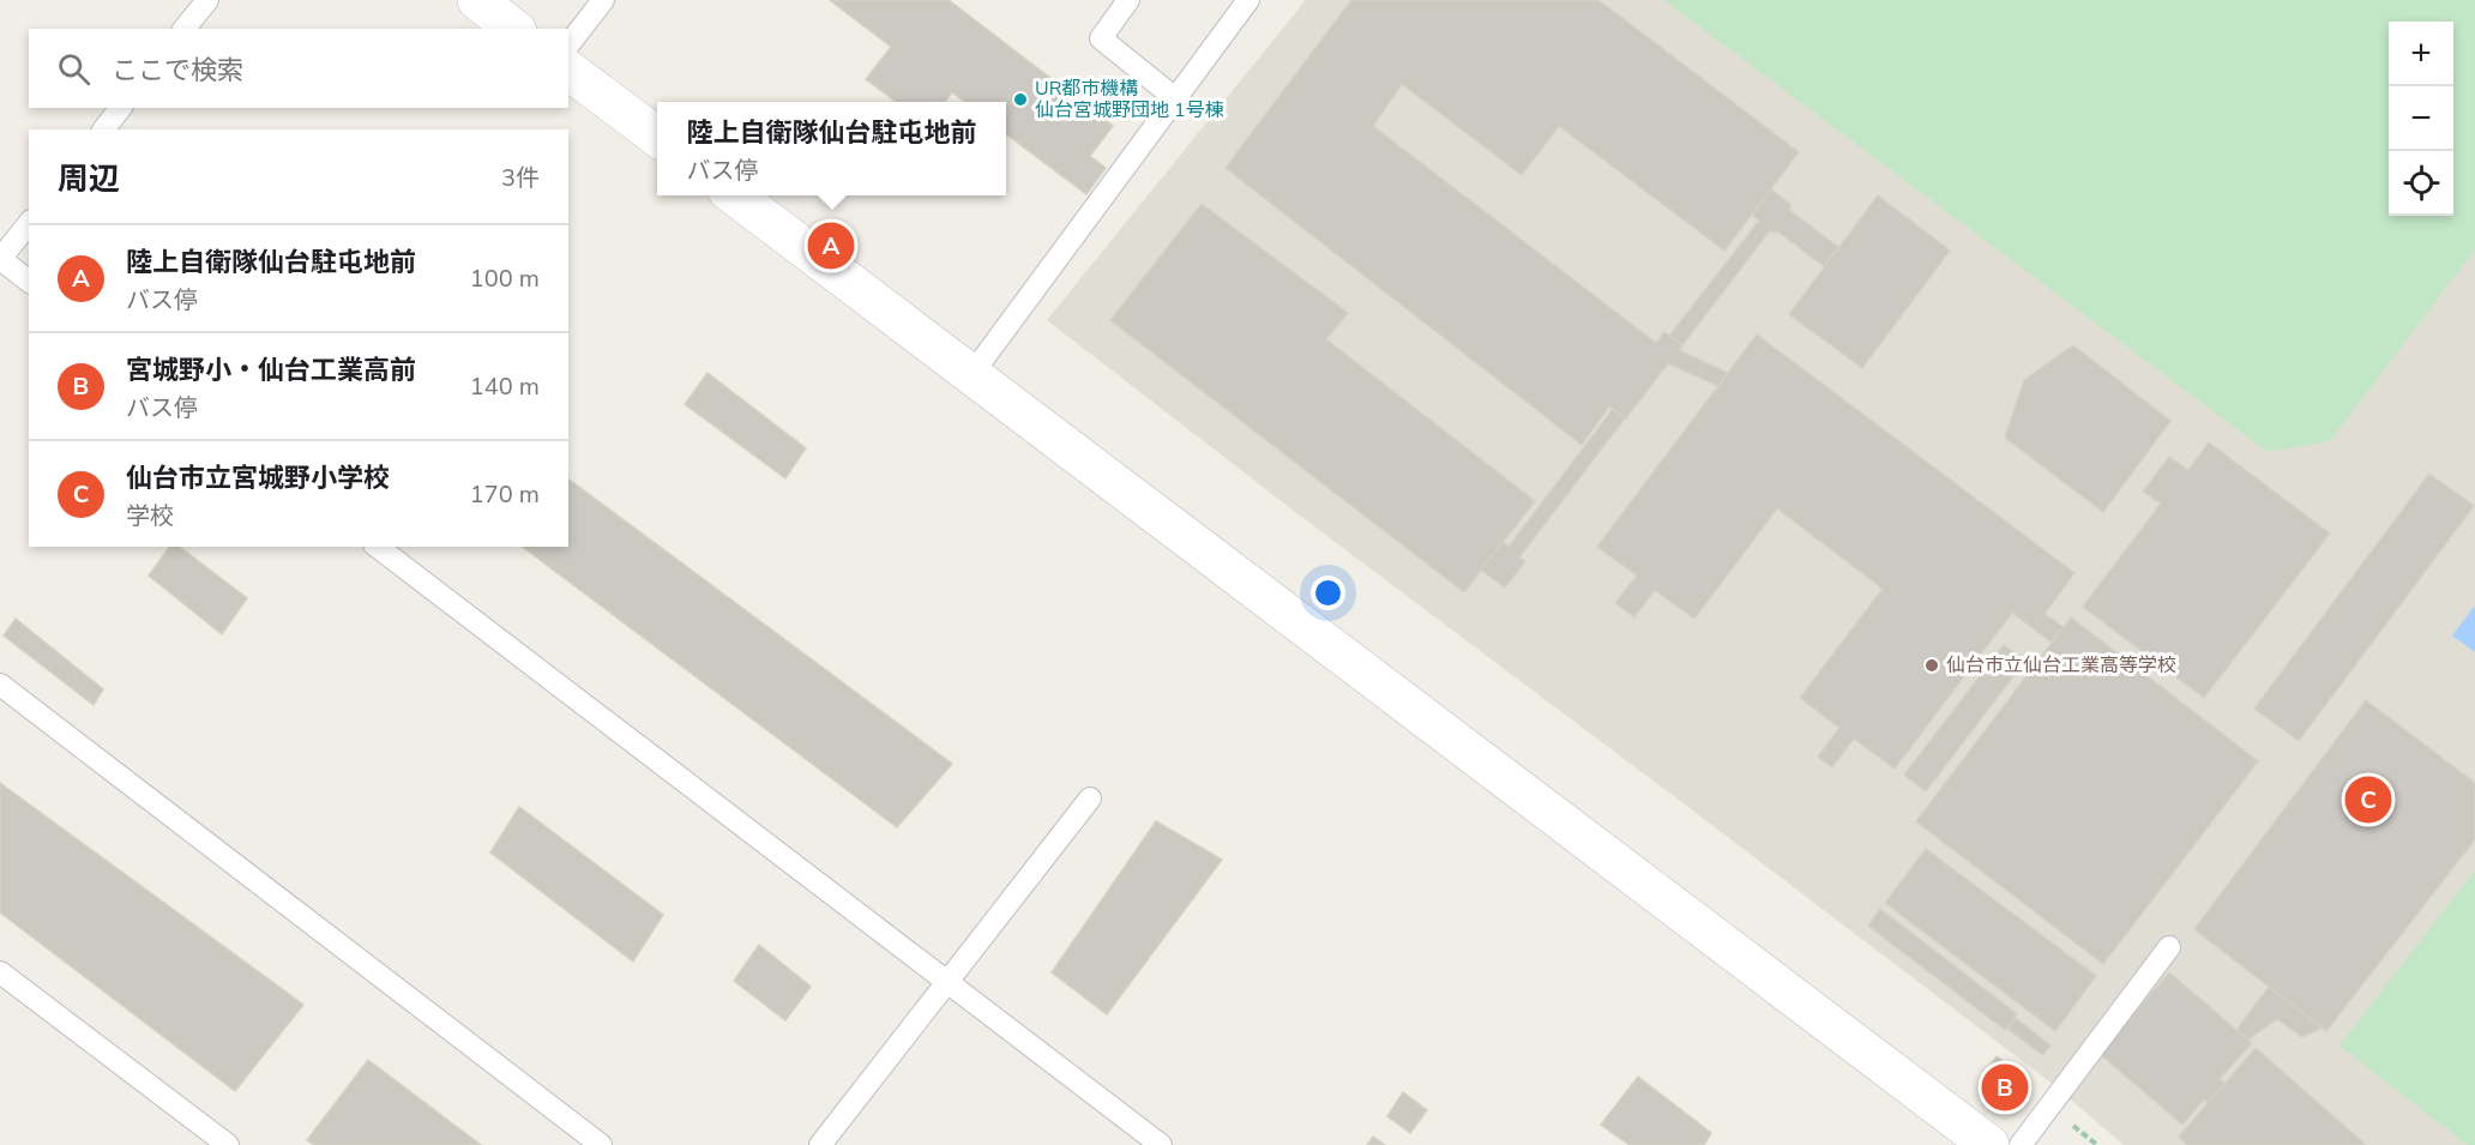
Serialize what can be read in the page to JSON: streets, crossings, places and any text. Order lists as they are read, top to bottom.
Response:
{
  "places": ["UR都市機構 仙台宮城野団地 1号棟", "仙台市立仙台工業高等学校"],
  "page": {
    "map_buttons": ["+", "−"],
    "search": "ここで検索",
    "popup": ["陸上自衛隊仙台駐屯地前", "バス停"],
    "heading": ["周辺", "3件"],
    "pins": ["A", "C", "B"],
    "list": [
      {
        "mark": "A",
        "name": "陸上自衛隊仙台駐屯地前",
        "note": "バス停",
        "value": "100 m"
      },
      {
        "mark": "B",
        "name": "宮城野小・仙台工業高前",
        "note": "バス停",
        "value": "140 m"
      },
      {
        "mark": "C",
        "name": "仙台市立宮城野小学校",
        "note": "学校",
        "value": "170 m"
      }
    ]
  }
}
